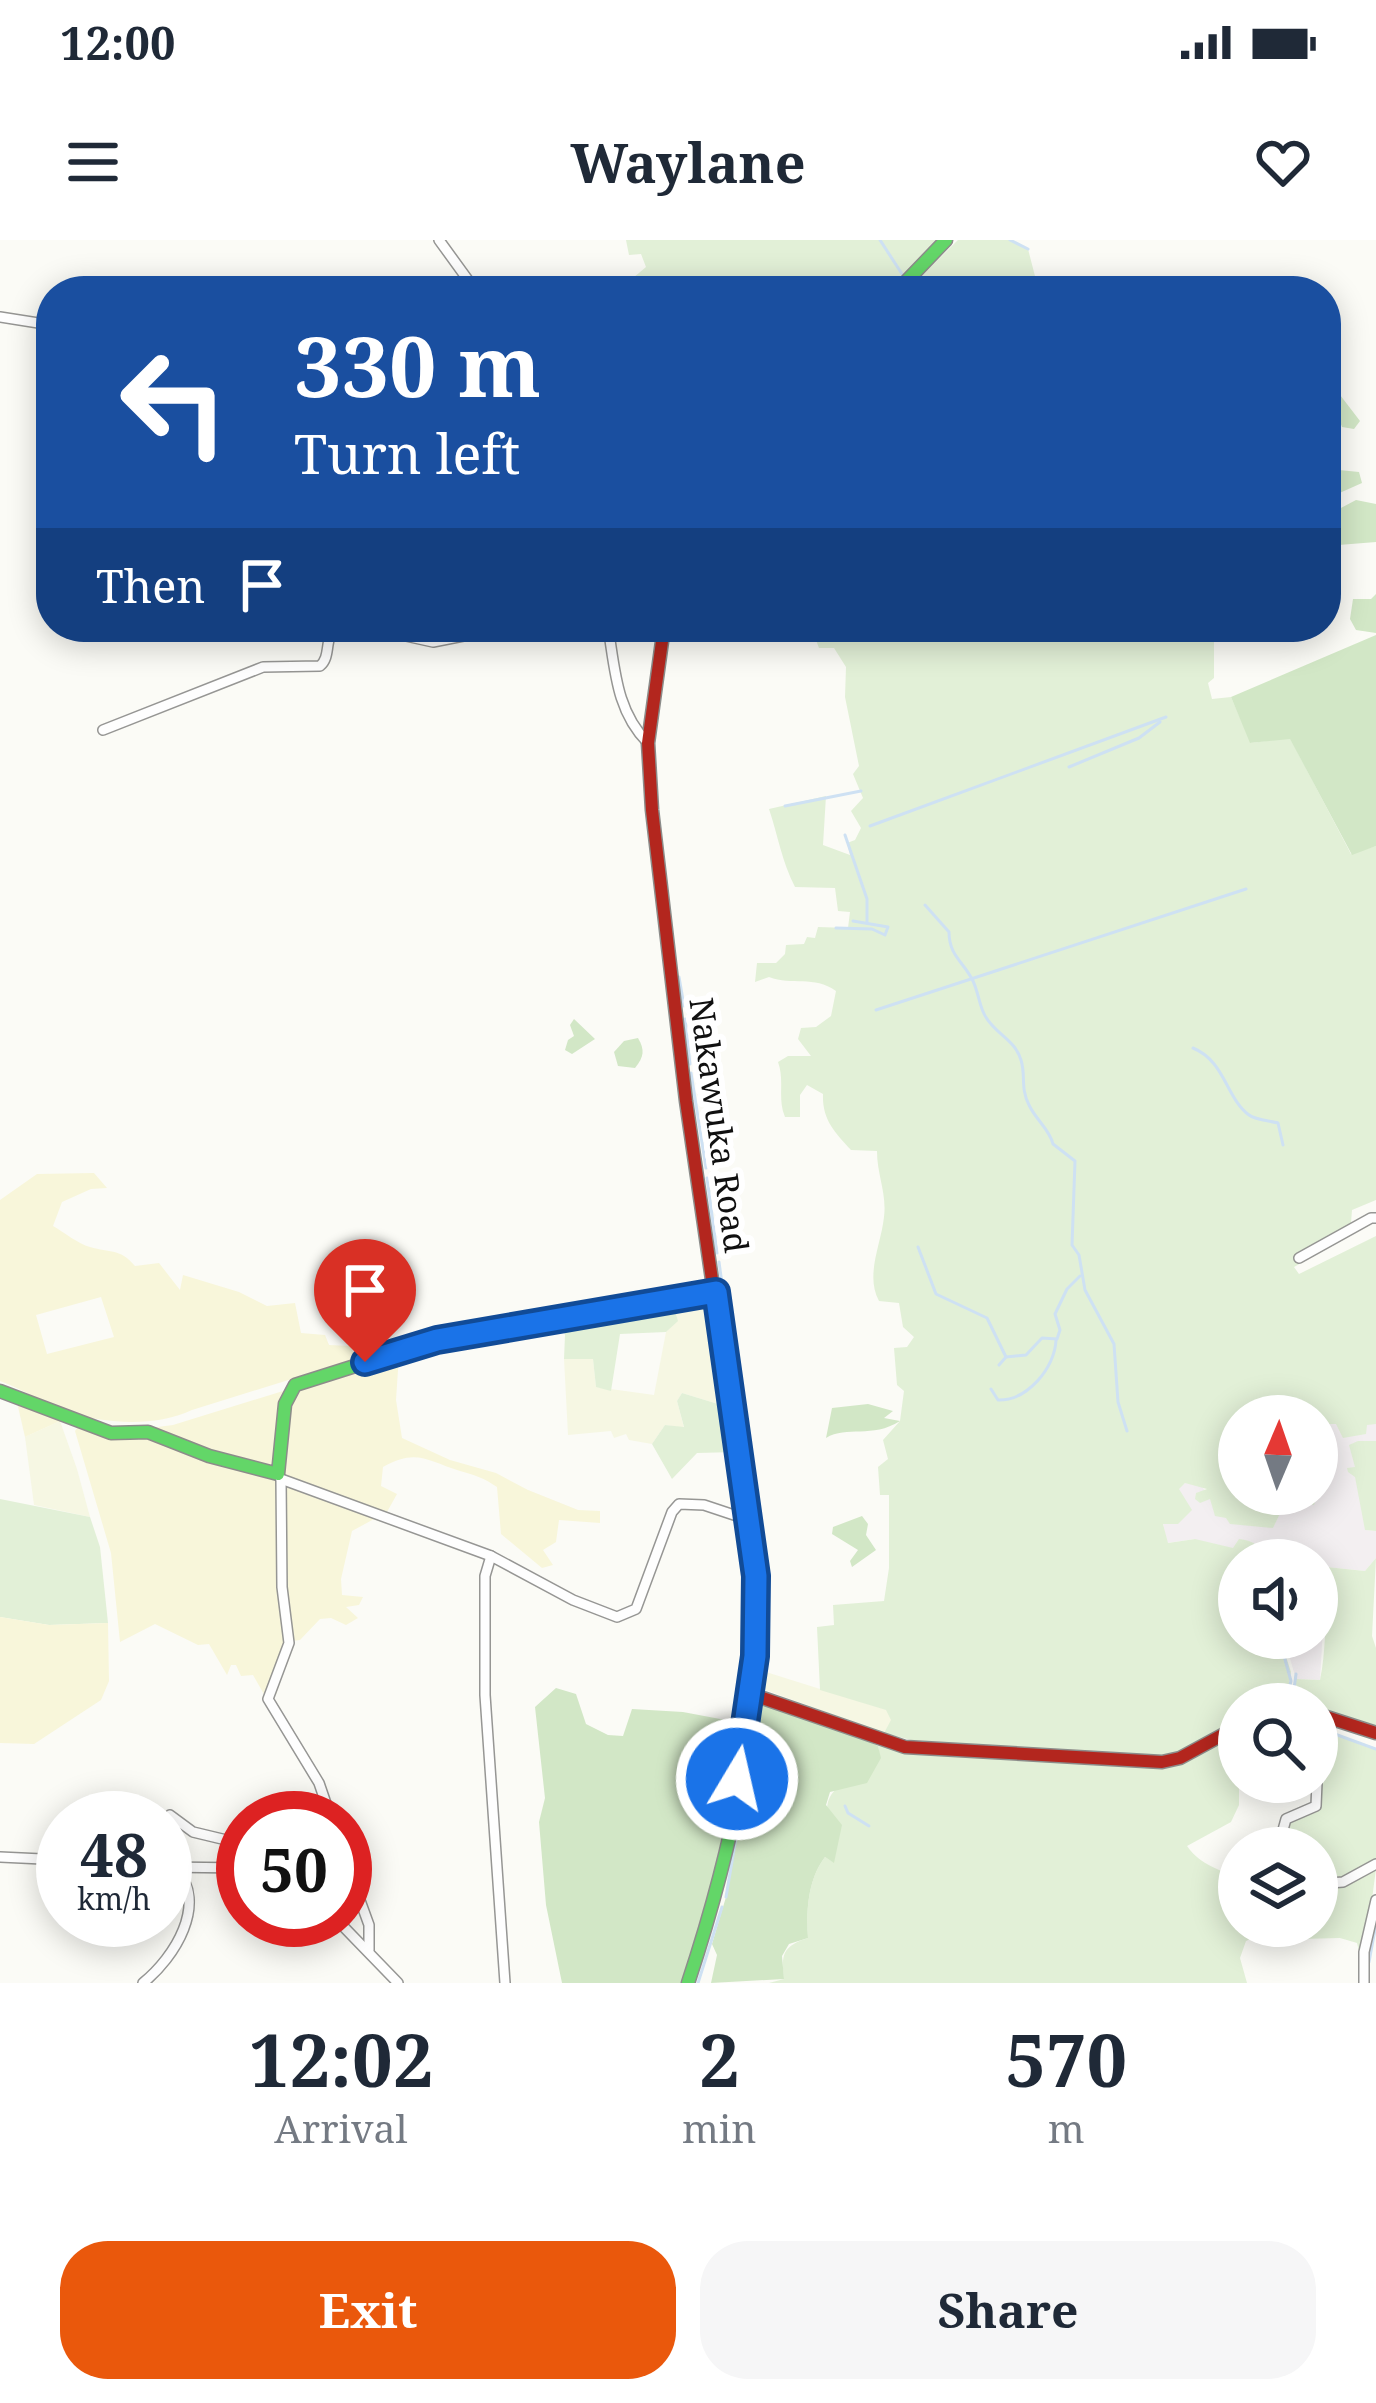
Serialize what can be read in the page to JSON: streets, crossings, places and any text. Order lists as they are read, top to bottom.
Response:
{
  "streets": {
    "main road": ["Nakawuka Road"]
  },
  "north": "top",
  "page": {
    "status": "12:00",
    "header": "Waylane",
    "turn": ["330 m", "Turn left"],
    "then": "Then",
    "speed": "48 km/h",
    "limit": "50",
    "eta": [
      "12:02",
      "Arrival",
      "2",
      "min",
      "570",
      "m"
    ],
    "buttons": ["Exit", "Share"]
  }
}
